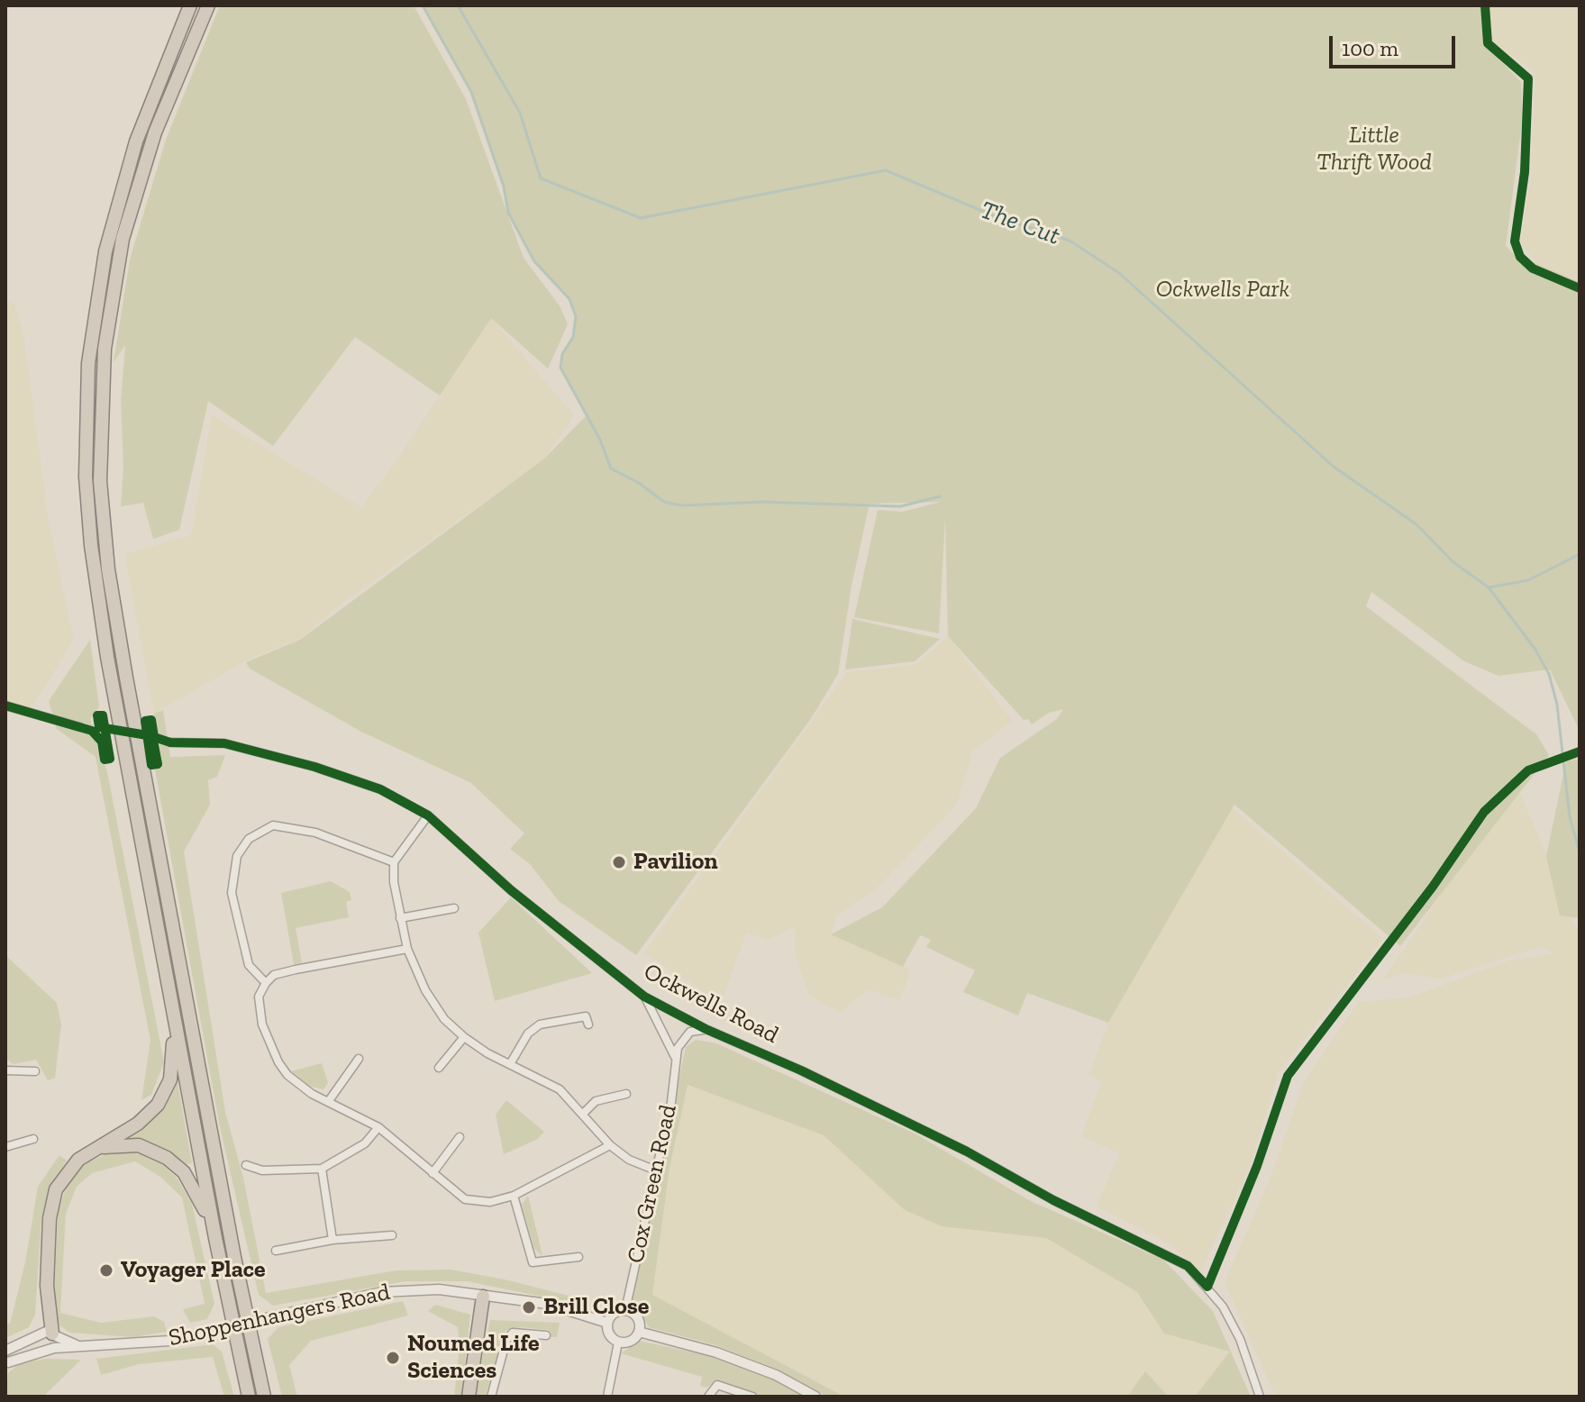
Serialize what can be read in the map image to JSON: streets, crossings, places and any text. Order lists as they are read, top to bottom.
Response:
{
  "streets": {
    "street": ["Ockwells Road", "Cox Green Road", "Shoppenhangers Road"]
  },
  "crossings": [
    ["Cox Green Road", "Shoppenhangers Road"]
  ],
  "water": ["The Cut"],
  "parks": ["Little Thrift Wood", "Ockwells Park"],
  "places": [
    "Pavilion",
    "Voyager Place",
    "Brill Close",
    "Noumed Life Sciences"
  ],
  "scale_bar": "100 m"
}
